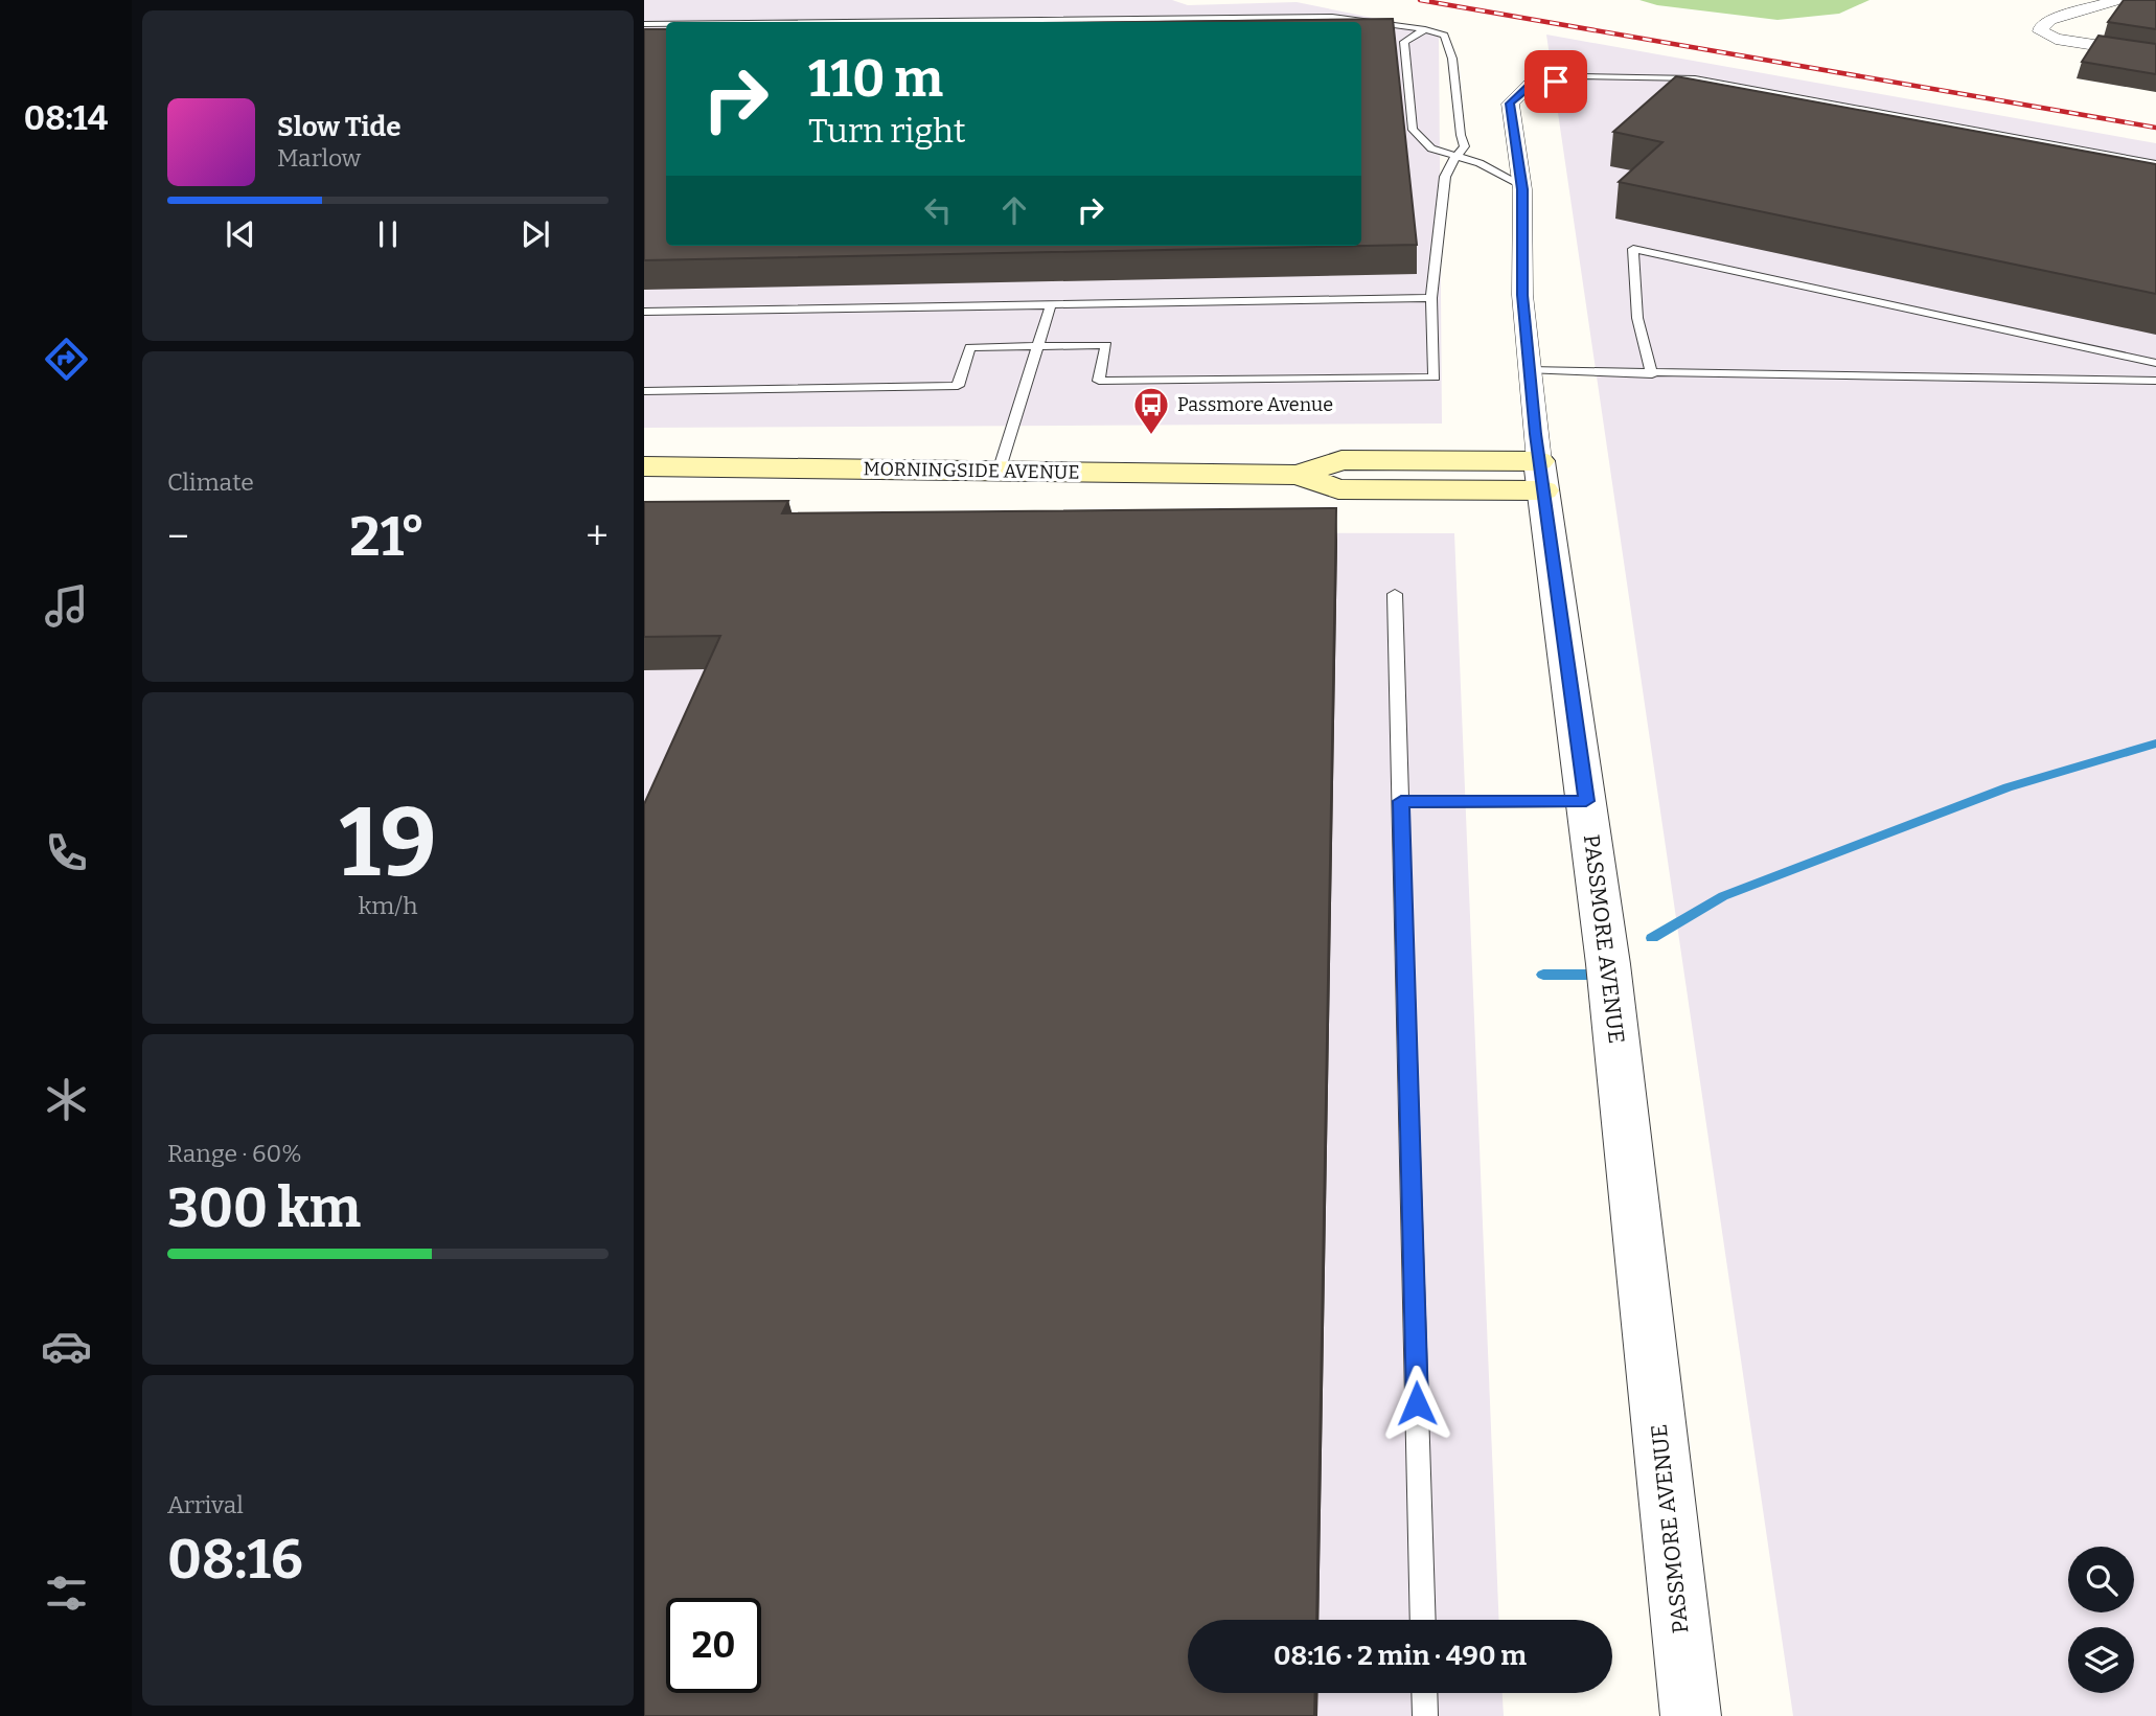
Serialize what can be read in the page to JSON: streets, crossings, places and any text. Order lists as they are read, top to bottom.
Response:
{
  "streets": {
    "main road": ["MORNINGSIDE AVENUE"],
    "street": ["PASSMORE AVENUE"]
  },
  "crossings": [
    ["MORNINGSIDE AVENUE", "PASSMORE AVENUE"]
  ],
  "places": {
    "bus stop": ["Passmore Avenue"]
  },
  "page": {
    "tabs": "08:14",
    "turn": ["110 m", "Turn right"],
    "song": ["Slow Tide", "Marlow"],
    "tile": [
      "Climate",
      ["19", "km/h"],
      ["Range · 60%", "300 km"],
      ["Arrival", "08:16"]
    ],
    "heat": ["−", "21°", "+"],
    "limit": "20",
    "trip": "08:16 · 2 min · 490 m"
  }
}
